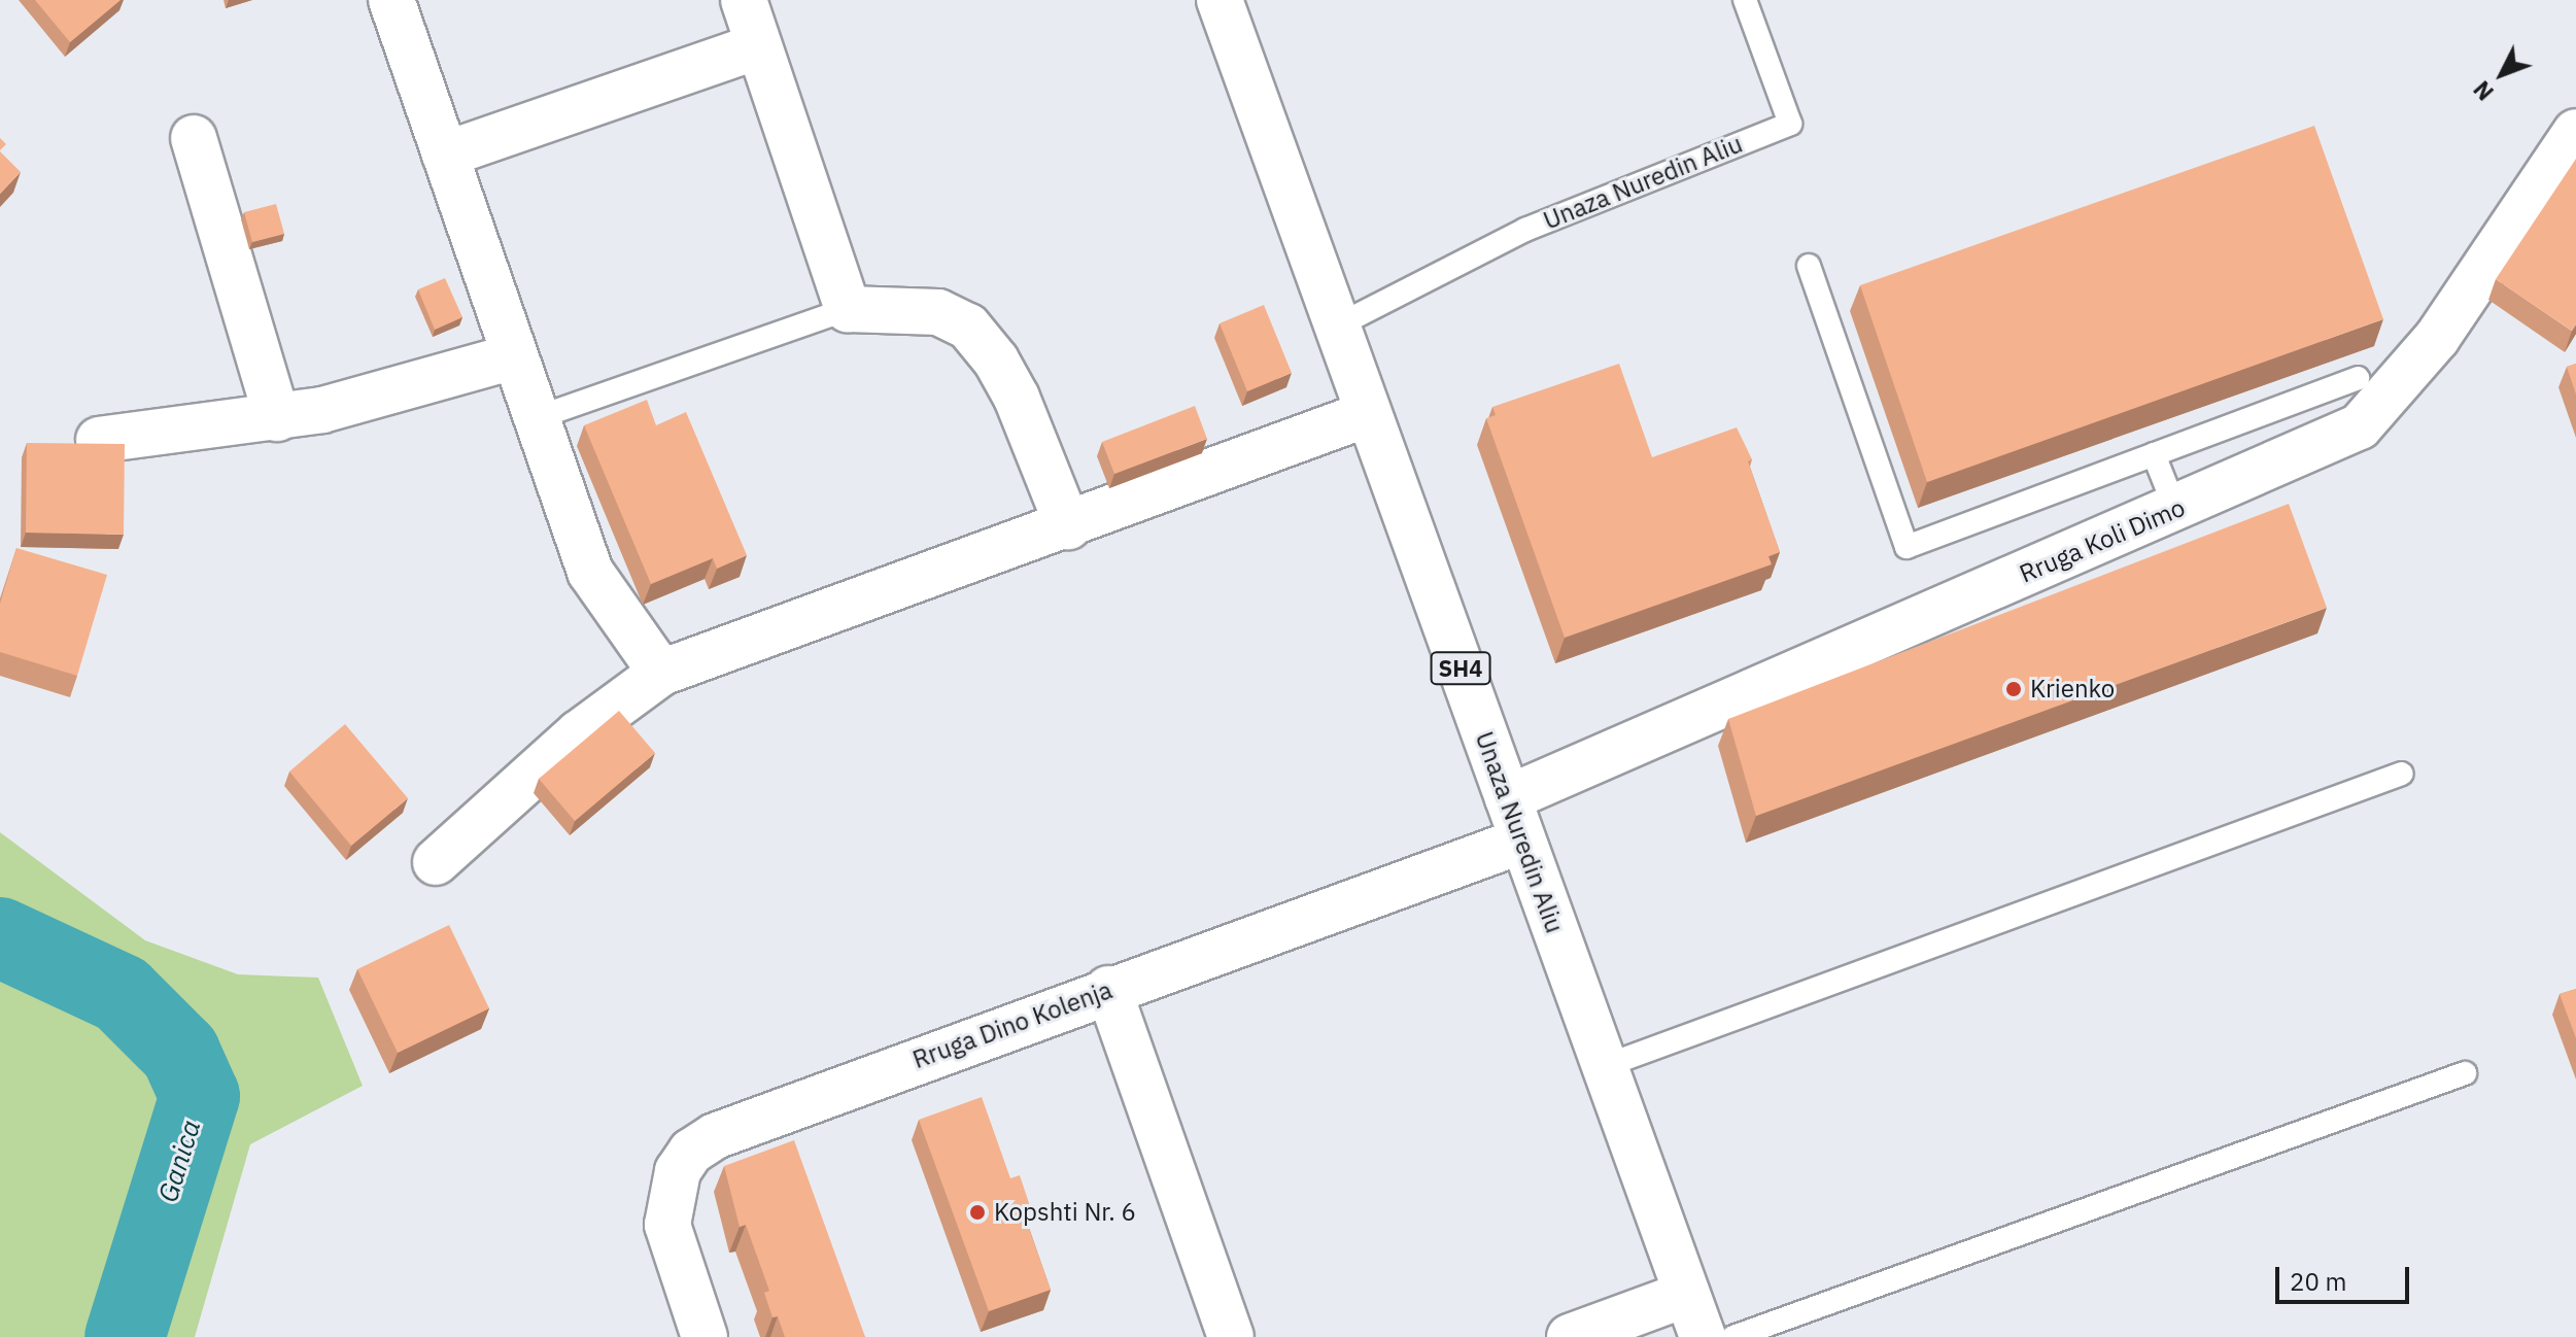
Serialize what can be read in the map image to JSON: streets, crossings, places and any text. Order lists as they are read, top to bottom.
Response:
{
  "streets": {
    "street": [
      "Unaza Nuredin Aliu",
      "Rruga Koli Dimo",
      "SH4",
      "Rruga Dino Kolenja"
    ]
  },
  "crossings": [
    ["Unaza Nuredin Aliu", "Rruga Koli Dimo"],
    ["Unaza Nuredin Aliu", "Rruga Dino Kolenja"]
  ],
  "water": ["Ganica"],
  "places": ["Krienko", "Kopshti Nr. 6"],
  "scale_bar": "20 m",
  "north": "bottom left"
}
